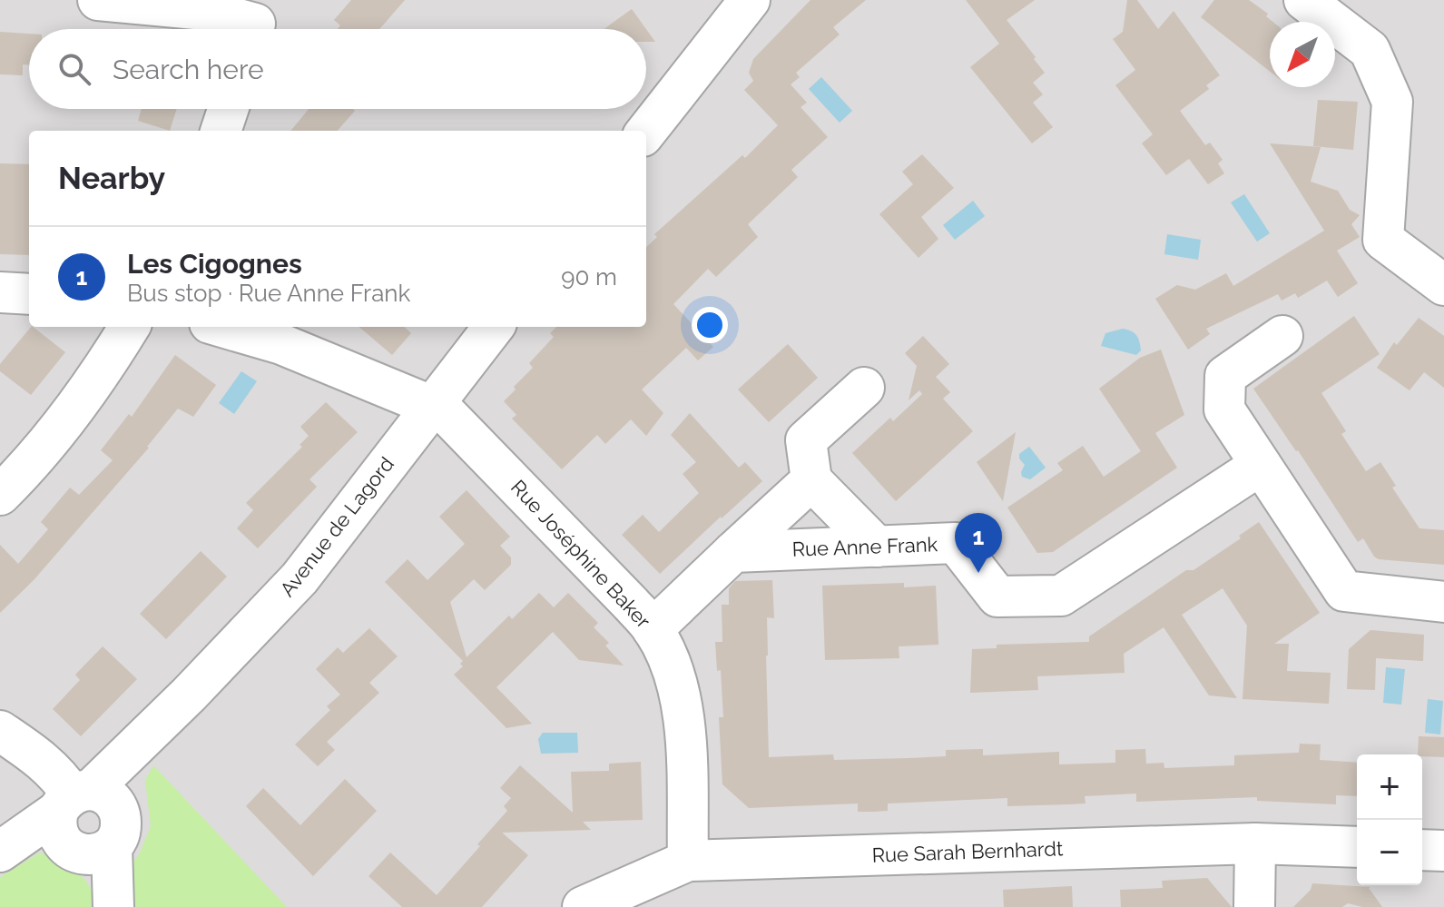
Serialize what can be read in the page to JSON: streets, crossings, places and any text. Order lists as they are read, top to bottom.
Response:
{
  "streets": {
    "street": [
      "Avenue de Lagord",
      "Rue Anne Frank",
      "Rue Joséphine Baker",
      "Rue Sarah Bernhardt"
    ]
  },
  "crossings": [
    ["Avenue de Lagord", "Rue Joséphine Baker"],
    ["Rue Joséphine Baker", "Rue Sarah Bernhardt"]
  ],
  "north": "bottom left",
  "page": {
    "search": "Search here",
    "heading": "Nearby",
    "list": [
      {
        "mark": "1",
        "name": "Les Cigognes",
        "note": "Bus stop · Rue Anne Frank",
        "value": "90 m"
      }
    ],
    "pins": "1",
    "map_buttons": ["+", "−"]
  }
}
